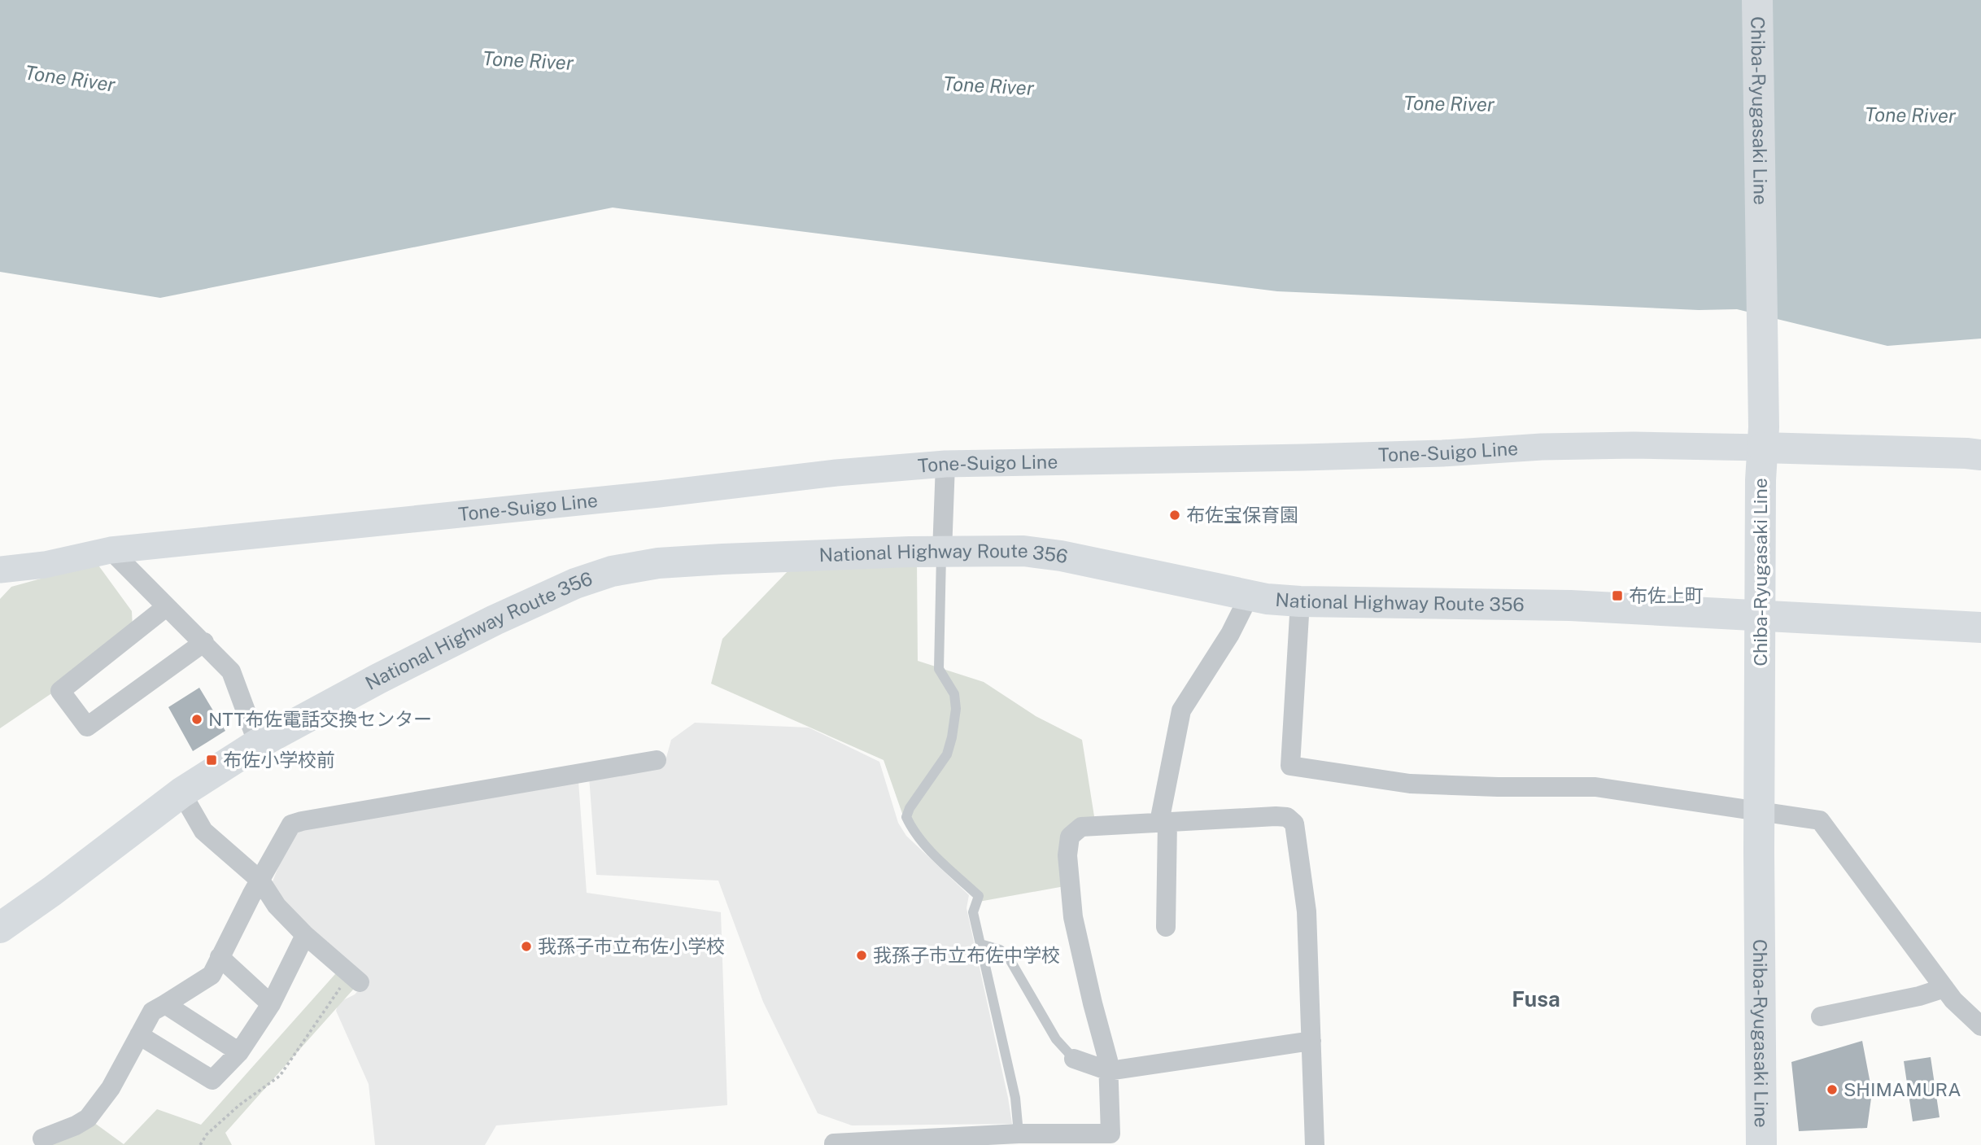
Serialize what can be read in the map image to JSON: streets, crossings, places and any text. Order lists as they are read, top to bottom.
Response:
{
  "streets": {
    "main road": ["Chiba-Ryugasaki Line", "Tone-Suigo Line", "National Highway Route 356"]
  },
  "crossings": [
    ["Chiba-Ryugasaki Line", "Tone-Suigo Line"]
  ],
  "districts": ["Fusa"],
  "water": ["Tone River"],
  "places": {
    "other": [
      "布佐宝保育園",
      "NTT布佐電話交換センター",
      "我孫子市立布佐小学校",
      "我孫子市立布佐中学校",
      "SHIMAMURA"
    ],
    "transit": ["布佐上町", "布佐小学校前"]
  }
}
